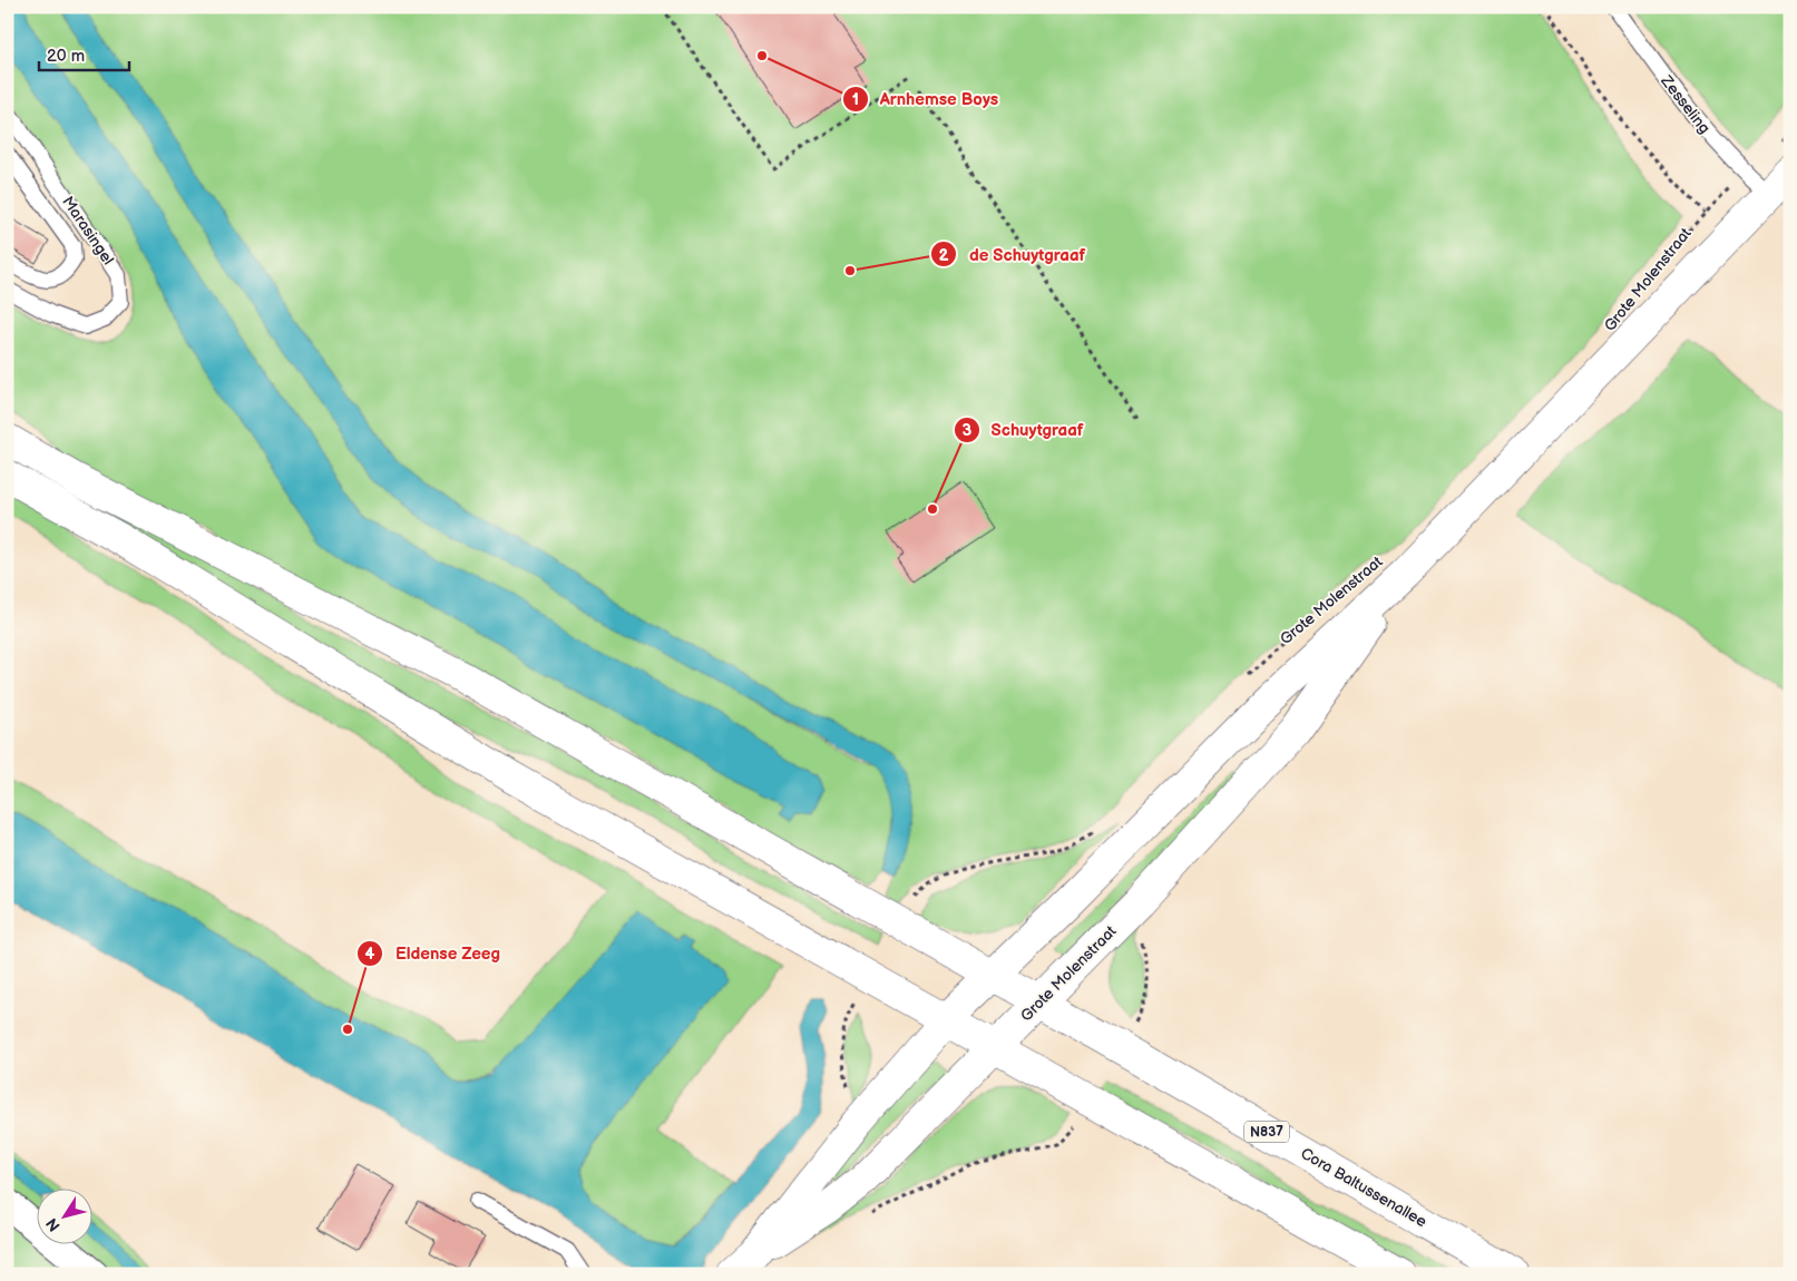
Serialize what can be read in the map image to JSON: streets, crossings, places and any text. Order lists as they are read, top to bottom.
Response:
{
  "streets": {
    "main road": ["Grote Molenstraat", "N837", "Cora Baltussenallee"],
    "lane": ["Zesseling", "Marasingel"]
  },
  "crossings": [
    ["Zesseling", "Grote Molenstraat"],
    ["Grote Molenstraat", "N837"],
    ["Grote Molenstraat", "Cora Baltussenallee"],
    ["N837", "Cora Baltussenallee"]
  ],
  "places": [
    "Arnhemse Boys",
    "de Schuytgraaf",
    "Schuytgraaf",
    "Eldense Zeeg"
  ],
  "scale_bar": "20 m",
  "north": "bottom left"
}
